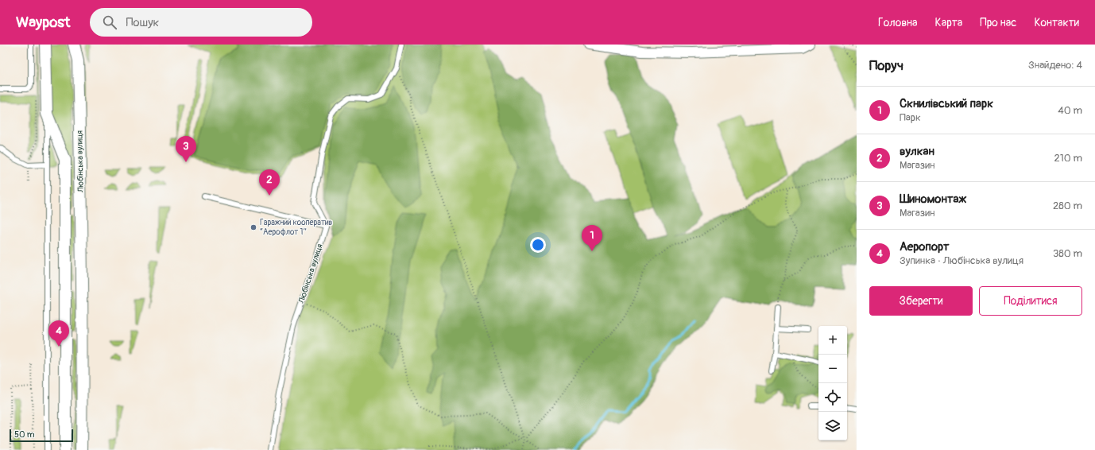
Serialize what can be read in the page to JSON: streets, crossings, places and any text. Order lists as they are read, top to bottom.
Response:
{
  "streets": {
    "street": ["Любінська вулиця"]
  },
  "places": ["Гаражний кооператив “Аерофлот 1”"],
  "scale_bar": "50 m",
  "page": {
    "header": "Waypost",
    "search": "Пошук",
    "nav": [
      "Головна",
      "Карта",
      "Про нас",
      "Контакти"
    ],
    "heading": ["Поруч", "Знайдено: 4"],
    "list": [
      {
        "mark": "1",
        "name": "Скнилівський парк",
        "note": "Парк",
        "value": "40 m"
      },
      {
        "mark": "2",
        "name": "вулкан",
        "note": "Магазин",
        "value": "210 m"
      },
      {
        "mark": "3",
        "name": "Шиномонтаж",
        "note": "Магазин",
        "value": "280 m"
      },
      {
        "mark": "4",
        "name": "Аеропорт",
        "note": "Зупинка · Любінська вулиця",
        "value": "380 m"
      }
    ],
    "pins": [
      "3",
      "2",
      "1",
      "4"
    ],
    "buttons": ["Зберегти", "Поділитися"],
    "map_buttons": ["+", "−"],
    "scale": "50 m"
  }
}
